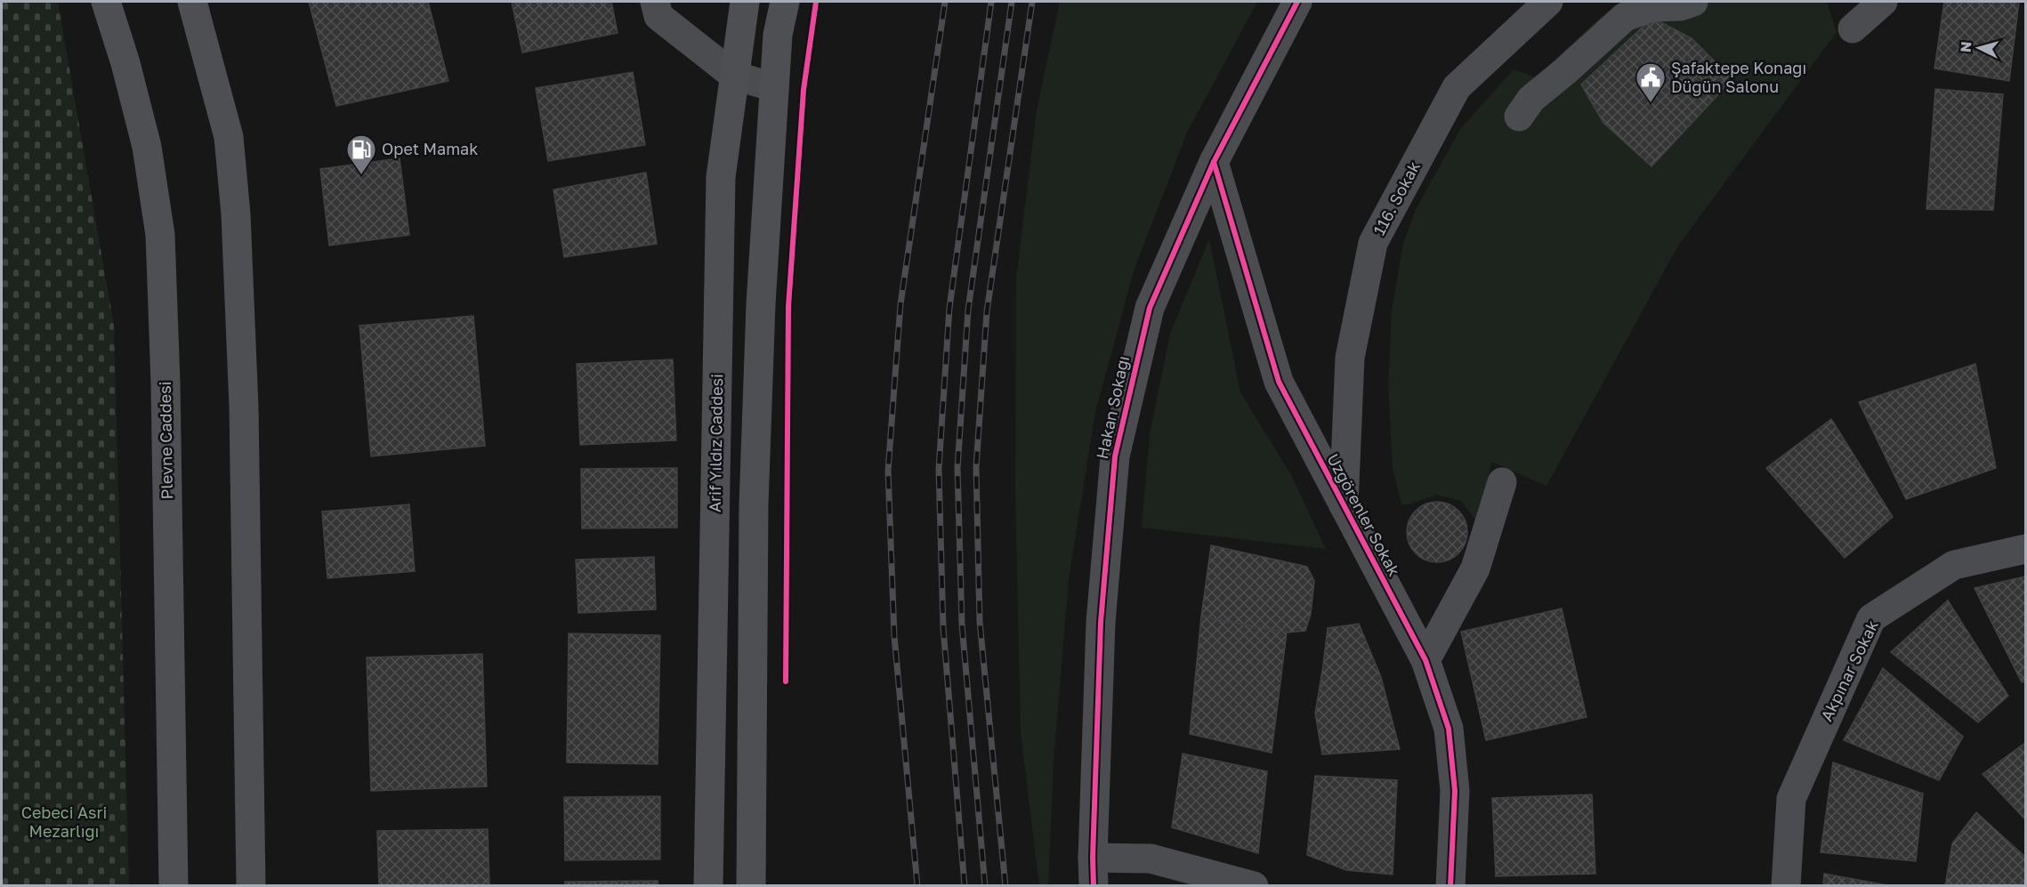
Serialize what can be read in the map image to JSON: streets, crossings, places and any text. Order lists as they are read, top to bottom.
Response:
{
  "streets": {
    "main road": ["Plevne Caddesi", "Arif Yıldız Caddesi"],
    "street": [
      "116. Sokak",
      "Hakan Sokağı",
      "Uzgörenler Sokak",
      "Akpınar Sokak"
    ]
  },
  "crossings": [
    ["116. Sokak", "Uzgörenler Sokak"],
    ["Hakan Sokağı", "Uzgörenler Sokak"]
  ],
  "parks": ["Cebeci Asri Mezarlığı"],
  "places": {
    "public building": ["Şafaktepe Konağı Düğün Salonu"],
    "fuel station": ["Opet Mamak"]
  },
  "north": "left"
}
